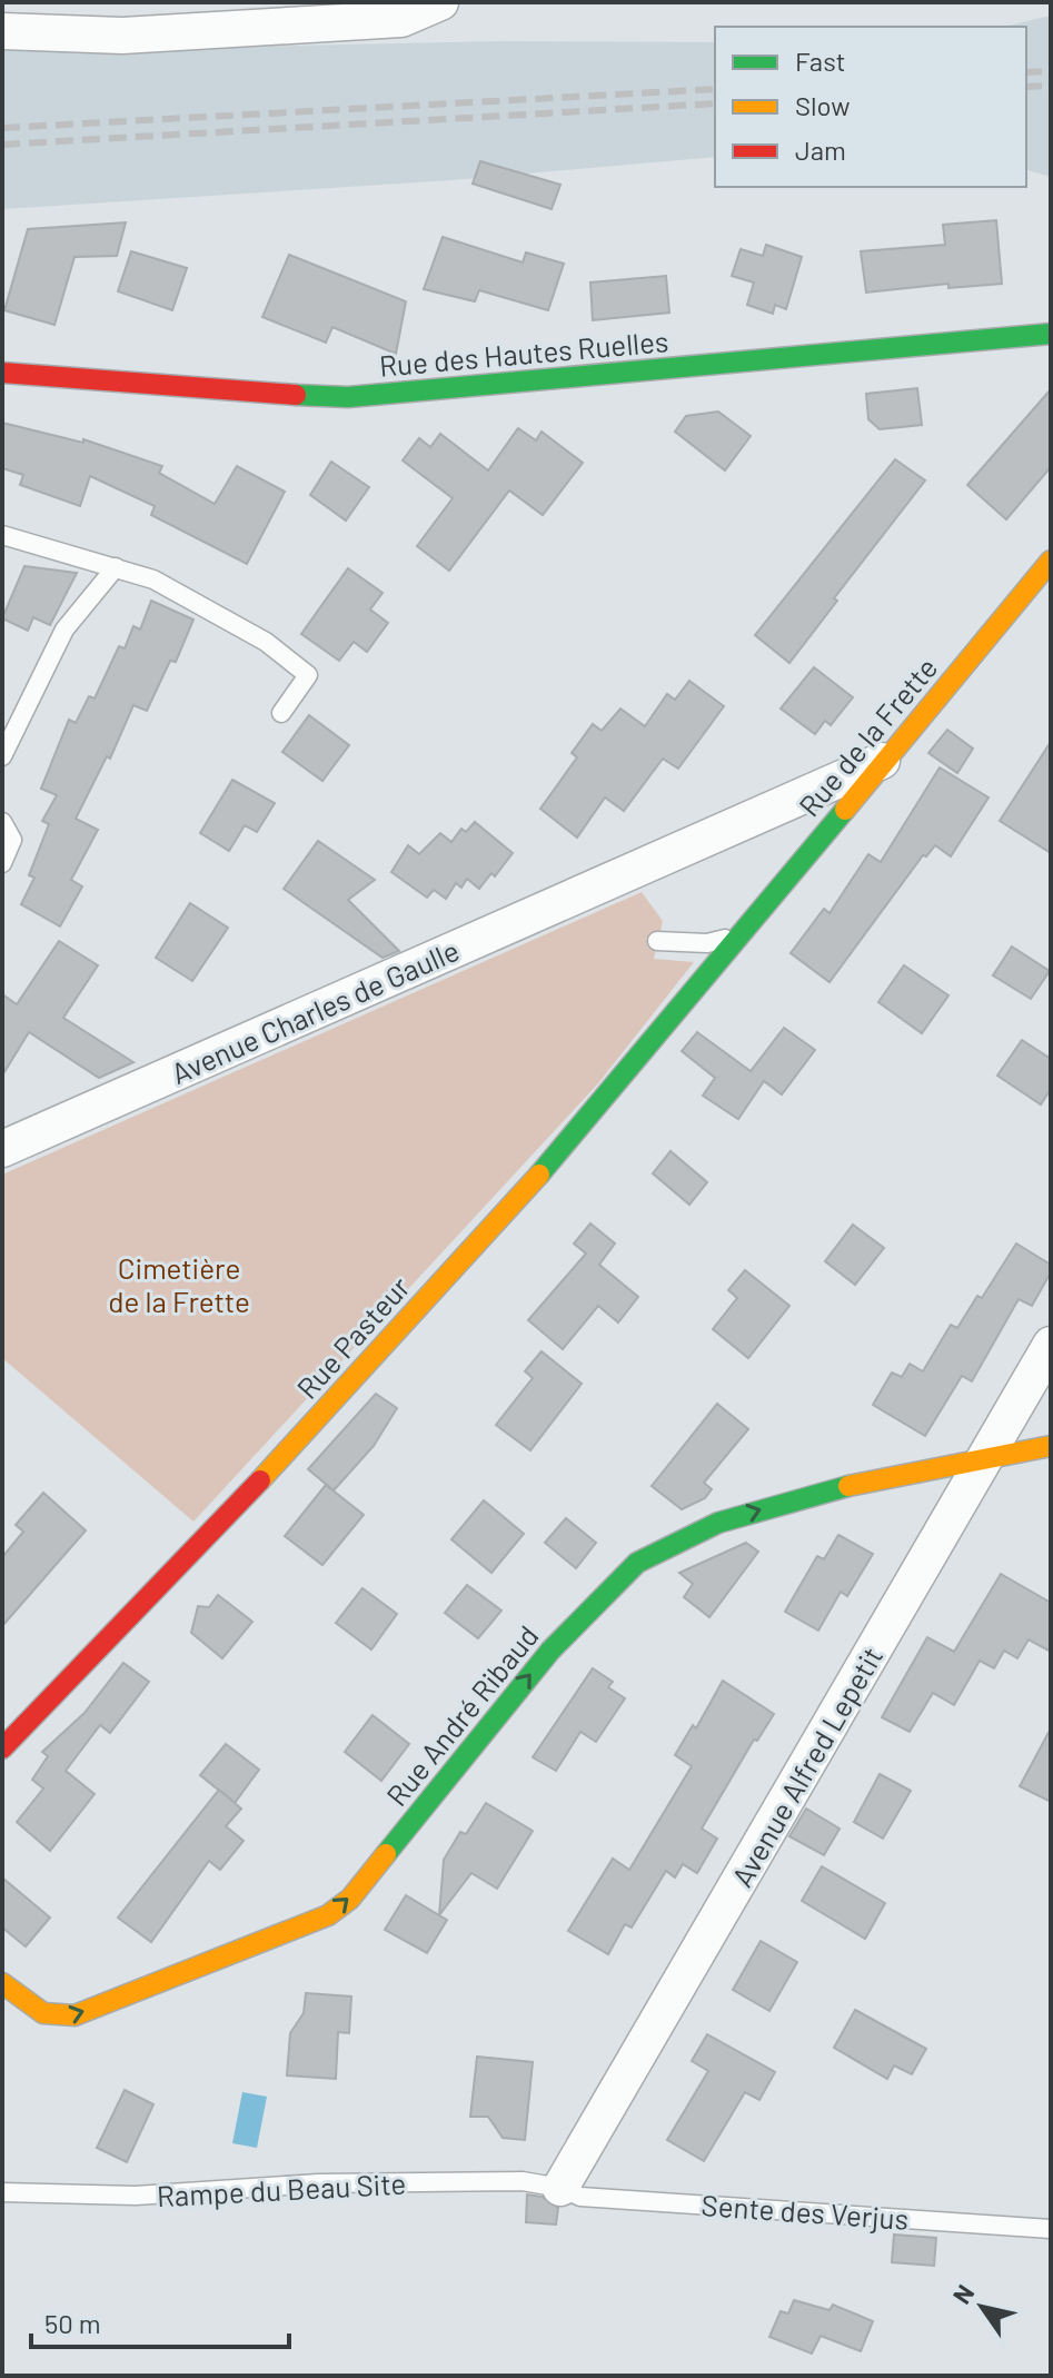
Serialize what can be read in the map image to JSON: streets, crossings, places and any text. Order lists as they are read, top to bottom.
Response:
{
  "streets": {
    "street": [
      "Rue des Hautes Ruelles",
      "Rue de la Frette",
      "Avenue Charles de Gaulle",
      "Rue Pasteur",
      "Rue André Ribaud",
      "Avenue Alfred Lepetit"
    ],
    "lane": ["Rampe du Beau Site", "Sente des Verjus"]
  },
  "crossings": [
    ["Rue de la Frette", "Avenue Charles de Gaulle"],
    ["Rue de la Frette", "Rue Pasteur"],
    ["Rue André Ribaud", "Avenue Alfred Lepetit"],
    ["Avenue Alfred Lepetit", "Rampe du Beau Site"],
    ["Avenue Alfred Lepetit", "Sente des Verjus"],
    ["Rampe du Beau Site", "Sente des Verjus"]
  ],
  "one_way": ["Rue André Ribaud"],
  "parks": ["Cimetière de la Frette"],
  "legend": ["Fast", "Slow", "Jam"],
  "scale_bar": "50 m",
  "north": "top left"
}
